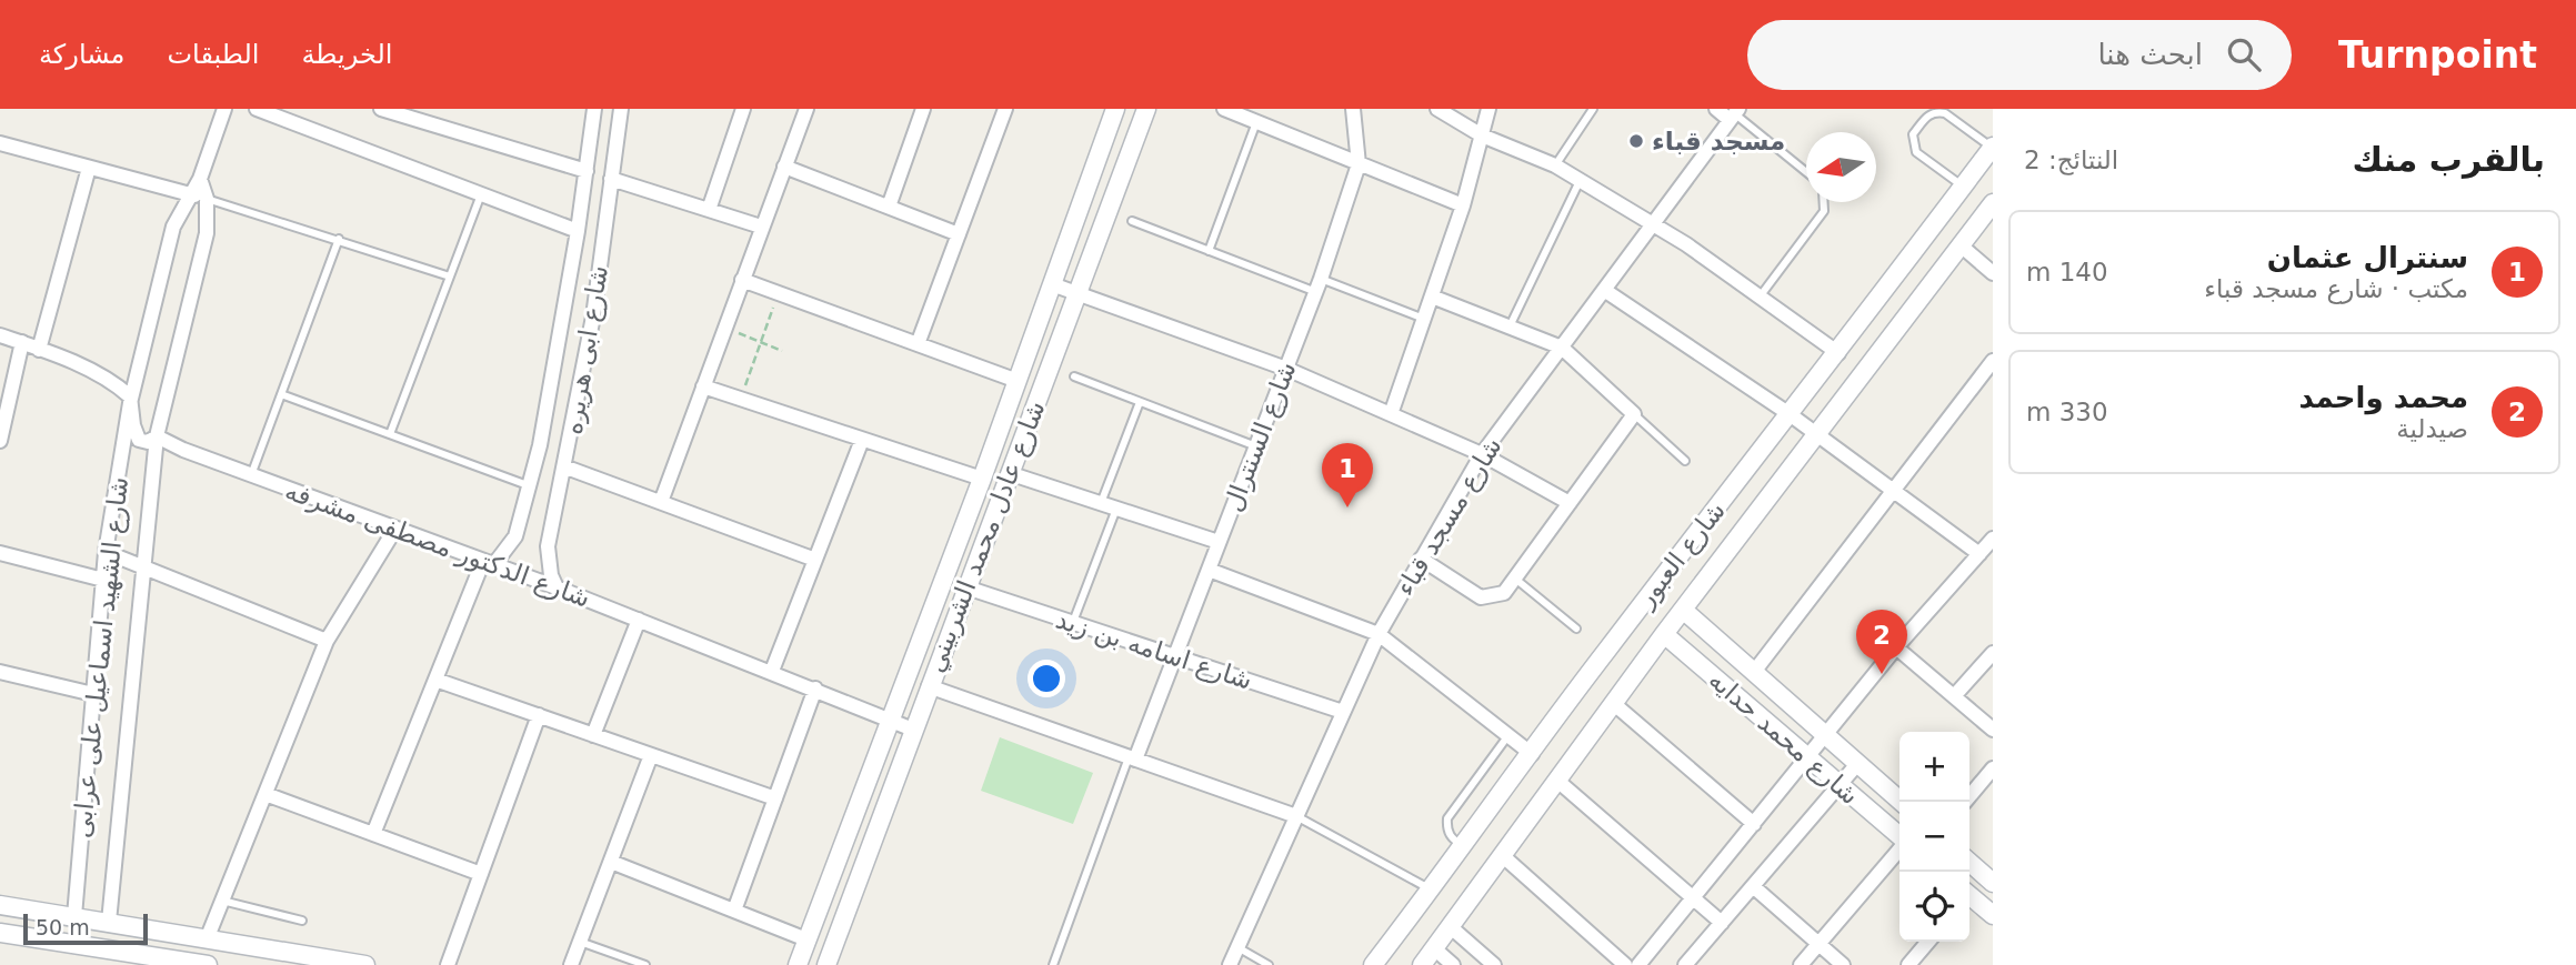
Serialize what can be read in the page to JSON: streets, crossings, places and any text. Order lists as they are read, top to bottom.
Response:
{
  "streets": {
    "street": [
      "شارع ابى هريره",
      "شارع السنترال",
      "شارع مسجد قباء",
      "شارع عادل محمد الشربيني",
      "شارع الدكتور مصطفى مشرفه",
      "شارع العبور",
      "شارع اسامه بن زيد",
      "شارع الشهيد اسماعيل على عرابى",
      "شارع محمد حدايه"
    ]
  },
  "crossings": [
    ["شارع ابى هريره", "شارع الدكتور مصطفى مشرفه"],
    ["شارع السنترال", "شارع اسامه بن زيد"],
    ["شارع مسجد قباء", "شارع اسامه بن زيد"],
    ["شارع عادل محمد الشربيني", "شارع الدكتور مصطفى مشرفه"],
    ["شارع عادل محمد الشربيني", "شارع اسامه بن زيد"],
    ["شارع الدكتور مصطفى مشرفه", "شارع الشهيد اسماعيل على عرابى"],
    ["شارع العبور", "شارع محمد حدايه"]
  ],
  "places": ["مسجد قباء"],
  "scale_bar": "50 m",
  "north": "left",
  "page": {
    "header": "Turnpoint",
    "search": "ابحث هنا",
    "nav": ["الخريطة", "الطبقات", "مشاركة"],
    "heading": ["بالقرب منك", "النتائج: 2"],
    "list": [
      {
        "mark": "1",
        "name": "سنترال عثمان",
        "note": "مكتب · شارع مسجد قباء",
        "value": "140 m"
      },
      {
        "mark": "2",
        "name": "محمد واحمد",
        "note": "صيدلية",
        "value": "330 m"
      }
    ],
    "pins": ["1", "2"],
    "map_buttons": ["+", "−"],
    "scale": "50 m"
  }
}
